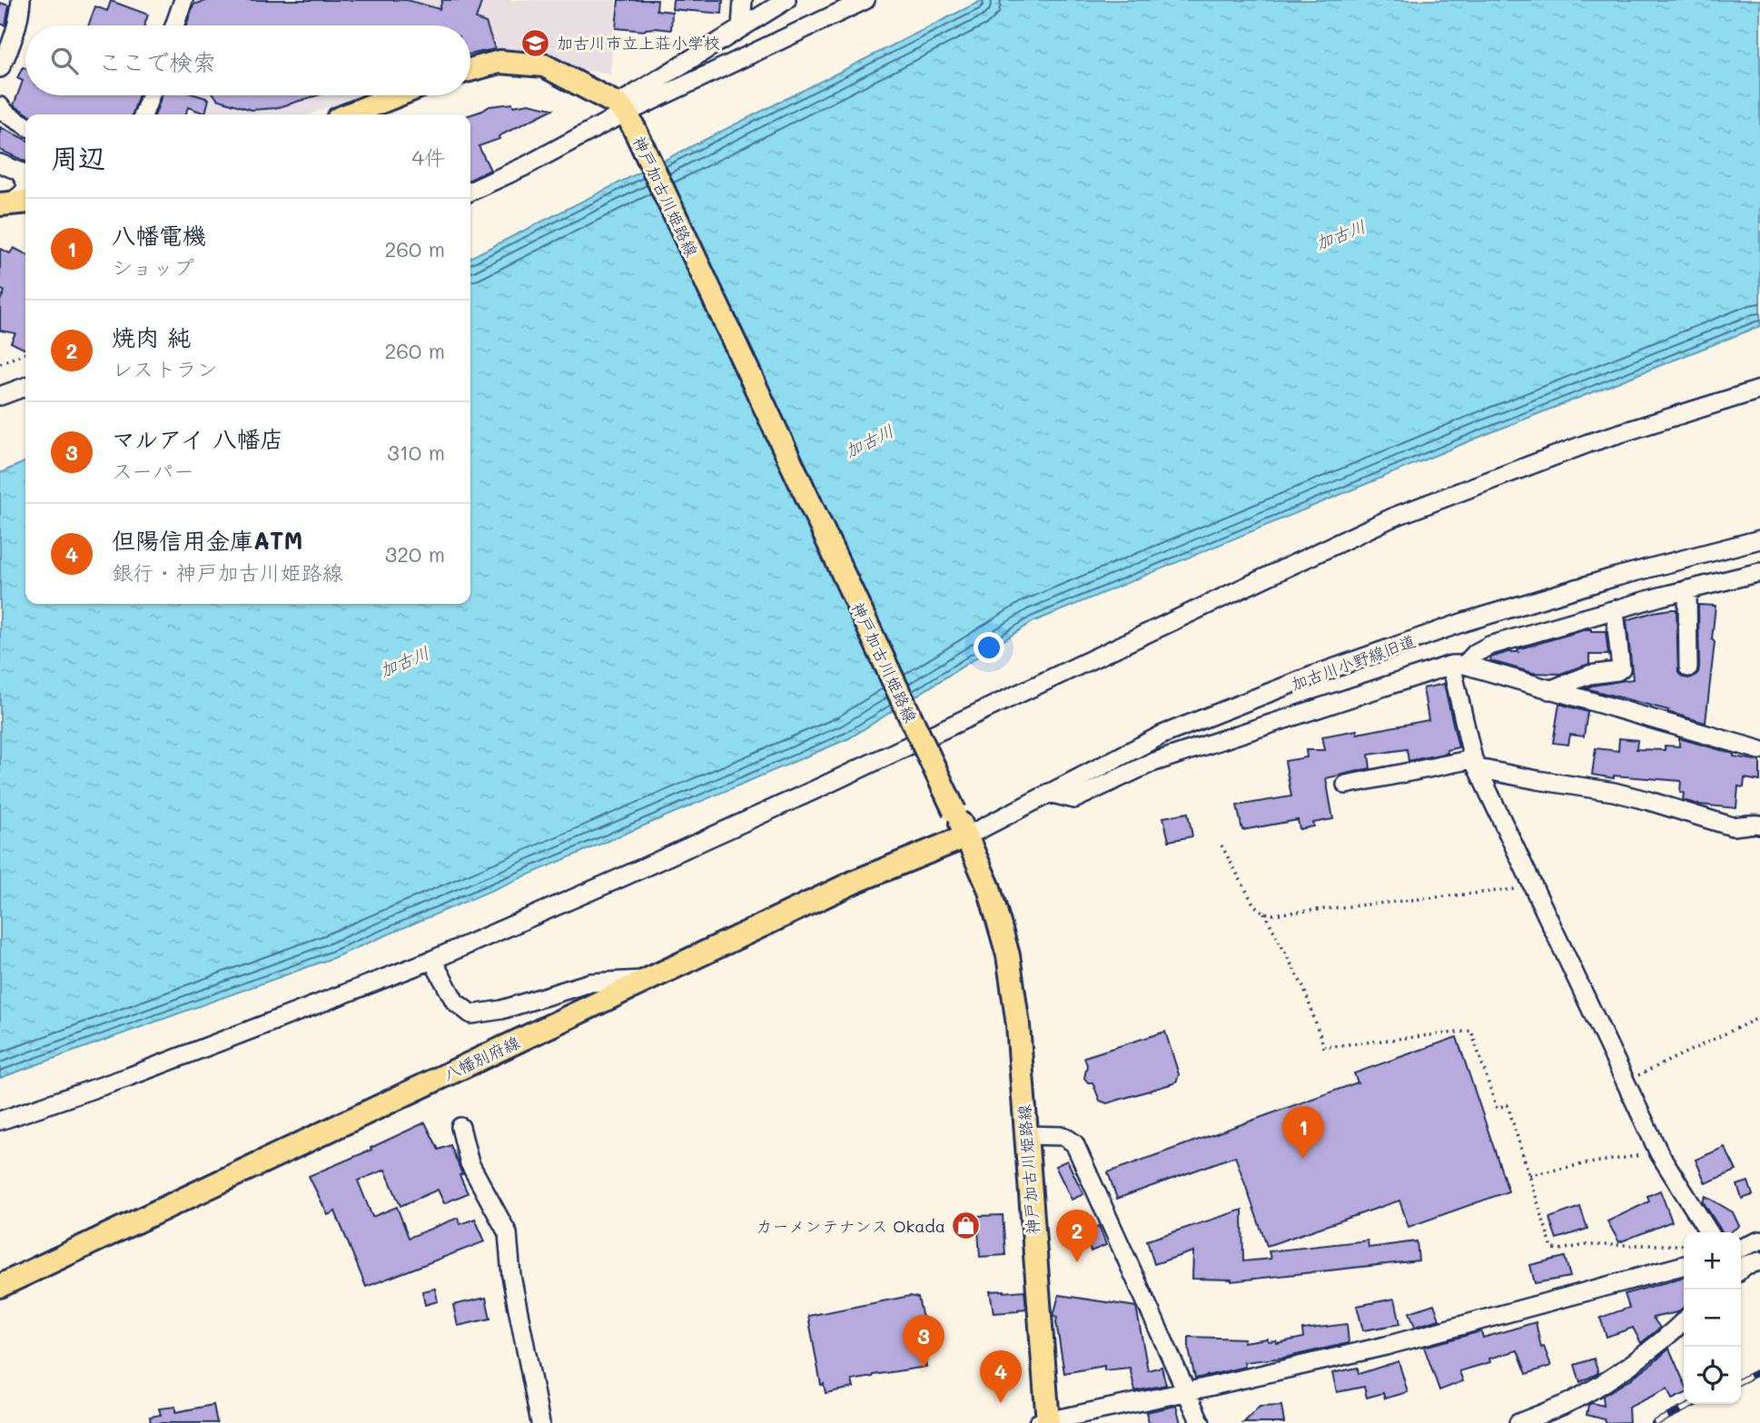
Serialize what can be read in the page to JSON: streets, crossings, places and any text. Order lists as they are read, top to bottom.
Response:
{
  "streets": {
    "main road": ["神戸加古川姫路線", "八幡別府線"],
    "street": ["加古川小野線旧道"]
  },
  "crossings": [
    ["神戸加古川姫路線", "加古川小野線旧道"],
    ["神戸加古川姫路線", "八幡別府線"],
    ["加古川小野線旧道", "八幡別府線"]
  ],
  "water": ["加古川"],
  "places": {
    "school or university": ["加古川市立上荘小学校"],
    "shop": ["カーメンテナンス Okada"]
  },
  "page": {
    "search": "ここで検索",
    "heading": ["周辺", "4件"],
    "list": [
      {
        "mark": "1",
        "name": "八幡電機",
        "note": "ショップ",
        "value": "260 m"
      },
      {
        "mark": "2",
        "name": "焼肉 純",
        "note": "レストラン",
        "value": "260 m"
      },
      {
        "mark": "3",
        "name": "マルアイ 八幡店",
        "note": "スーパー",
        "value": "310 m"
      },
      {
        "mark": "4",
        "name": "但陽信用金庫ATM",
        "note": "銀行 · 神戸加古川姫路線",
        "value": "320 m"
      }
    ],
    "pins": [
      "1",
      "2",
      "3",
      "4"
    ],
    "map_buttons": ["+", "−"]
  }
}
